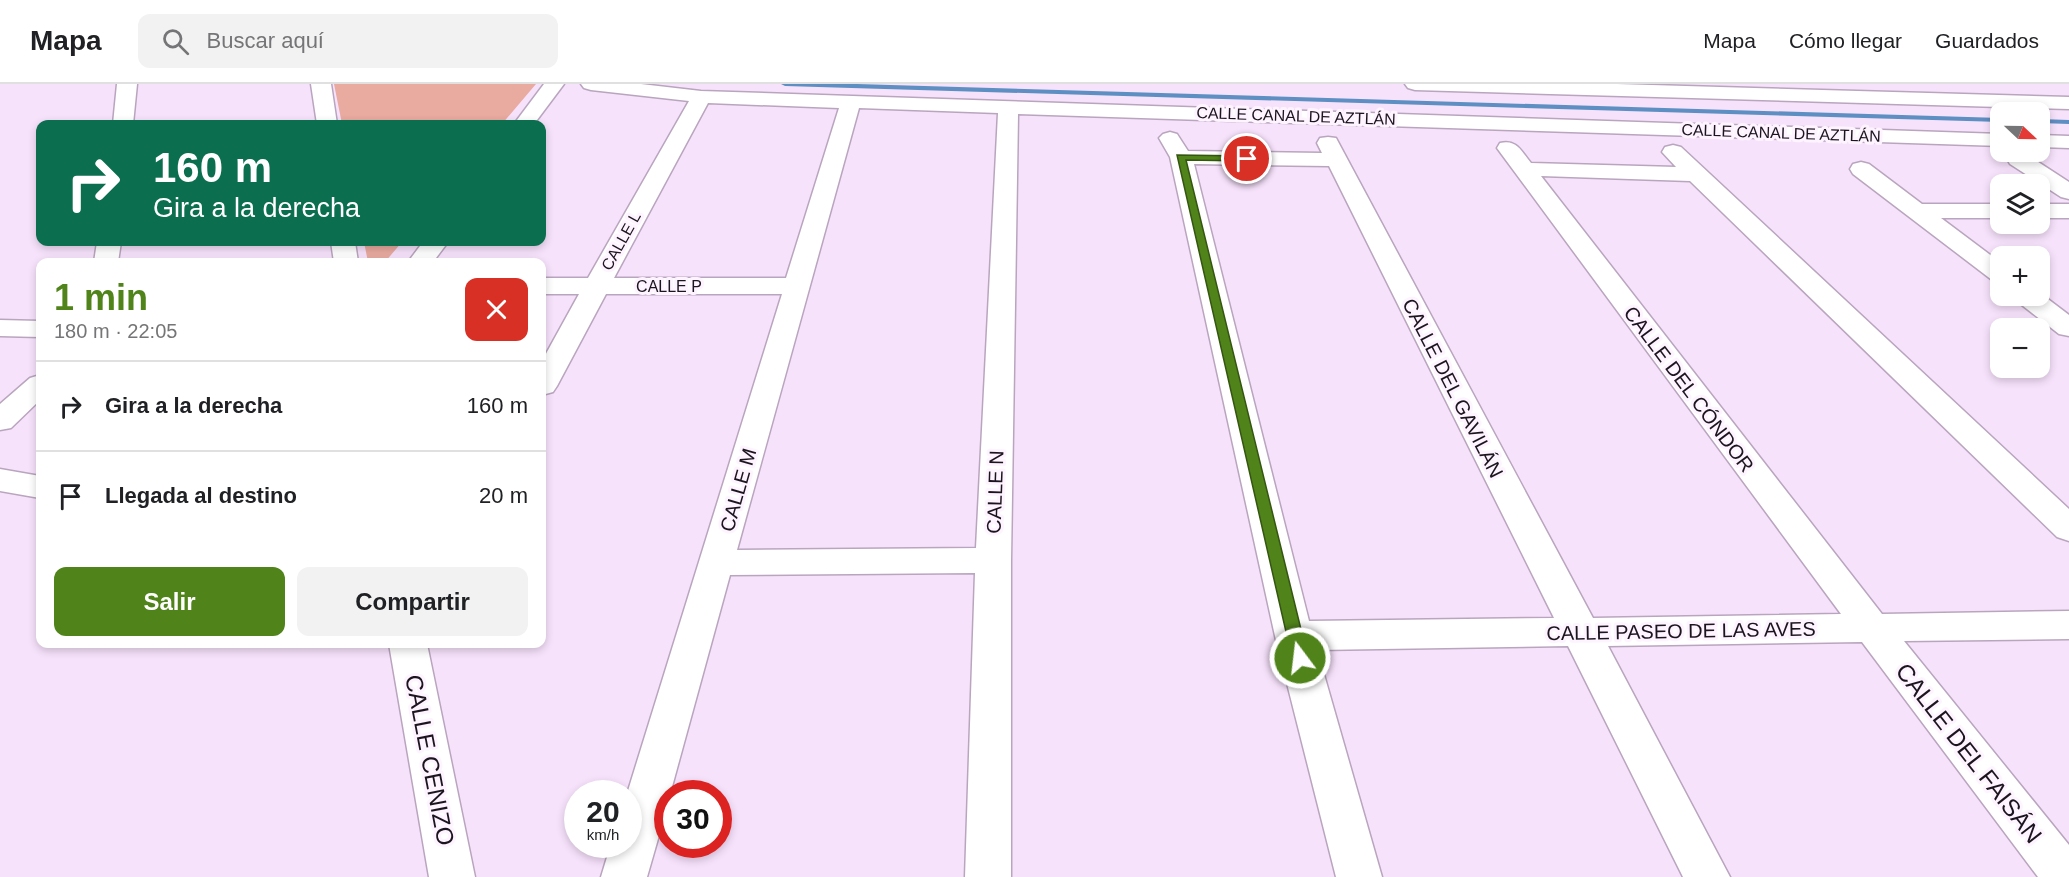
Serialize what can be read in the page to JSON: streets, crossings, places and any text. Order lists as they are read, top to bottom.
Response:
{
  "streets": {
    "street": [
      "CALLE CANAL DE AZTLÁN",
      "CALLE L",
      "CALLE P",
      "CALLE DEL GAVILÁN",
      "CALLE DEL CÓNDOR",
      "CALLE M",
      "CALLE N",
      "CALLE PASEO DE LAS AVES",
      "CALLE DEL FAISÁN",
      "CALLE CENIZO"
    ]
  },
  "crossings": [
    ["CALLE CANAL DE AZTLÁN", "CALLE L"],
    ["CALLE CANAL DE AZTLÁN", "CALLE M"],
    ["CALLE CANAL DE AZTLÁN", "CALLE N"],
    ["CALLE L", "CALLE P"],
    ["CALLE P", "CALLE M"],
    ["CALLE DEL GAVILÁN", "CALLE PASEO DE LAS AVES"],
    ["CALLE DEL CÓNDOR", "CALLE PASEO DE LAS AVES"],
    ["CALLE DEL CÓNDOR", "CALLE DEL FAISÁN"],
    ["CALLE PASEO DE LAS AVES", "CALLE DEL FAISÁN"]
  ],
  "north": "right",
  "page": {
    "header": "Mapa",
    "search": "Buscar aquí",
    "nav": ["Mapa", "Cómo llegar", "Guardados"],
    "map_buttons": ["+", "−"],
    "turn": ["160 m", "Gira a la derecha"],
    "heading": ["1 min", "180 m · 22:05"],
    "list": [
      {
        "name": "Gira a la derecha",
        "value": "160 m"
      },
      {
        "name": "Llegada al destino",
        "value": "20 m"
      }
    ],
    "buttons": ["Salir", "Compartir"],
    "speed": "20 km/h",
    "limit": "30"
  }
}
